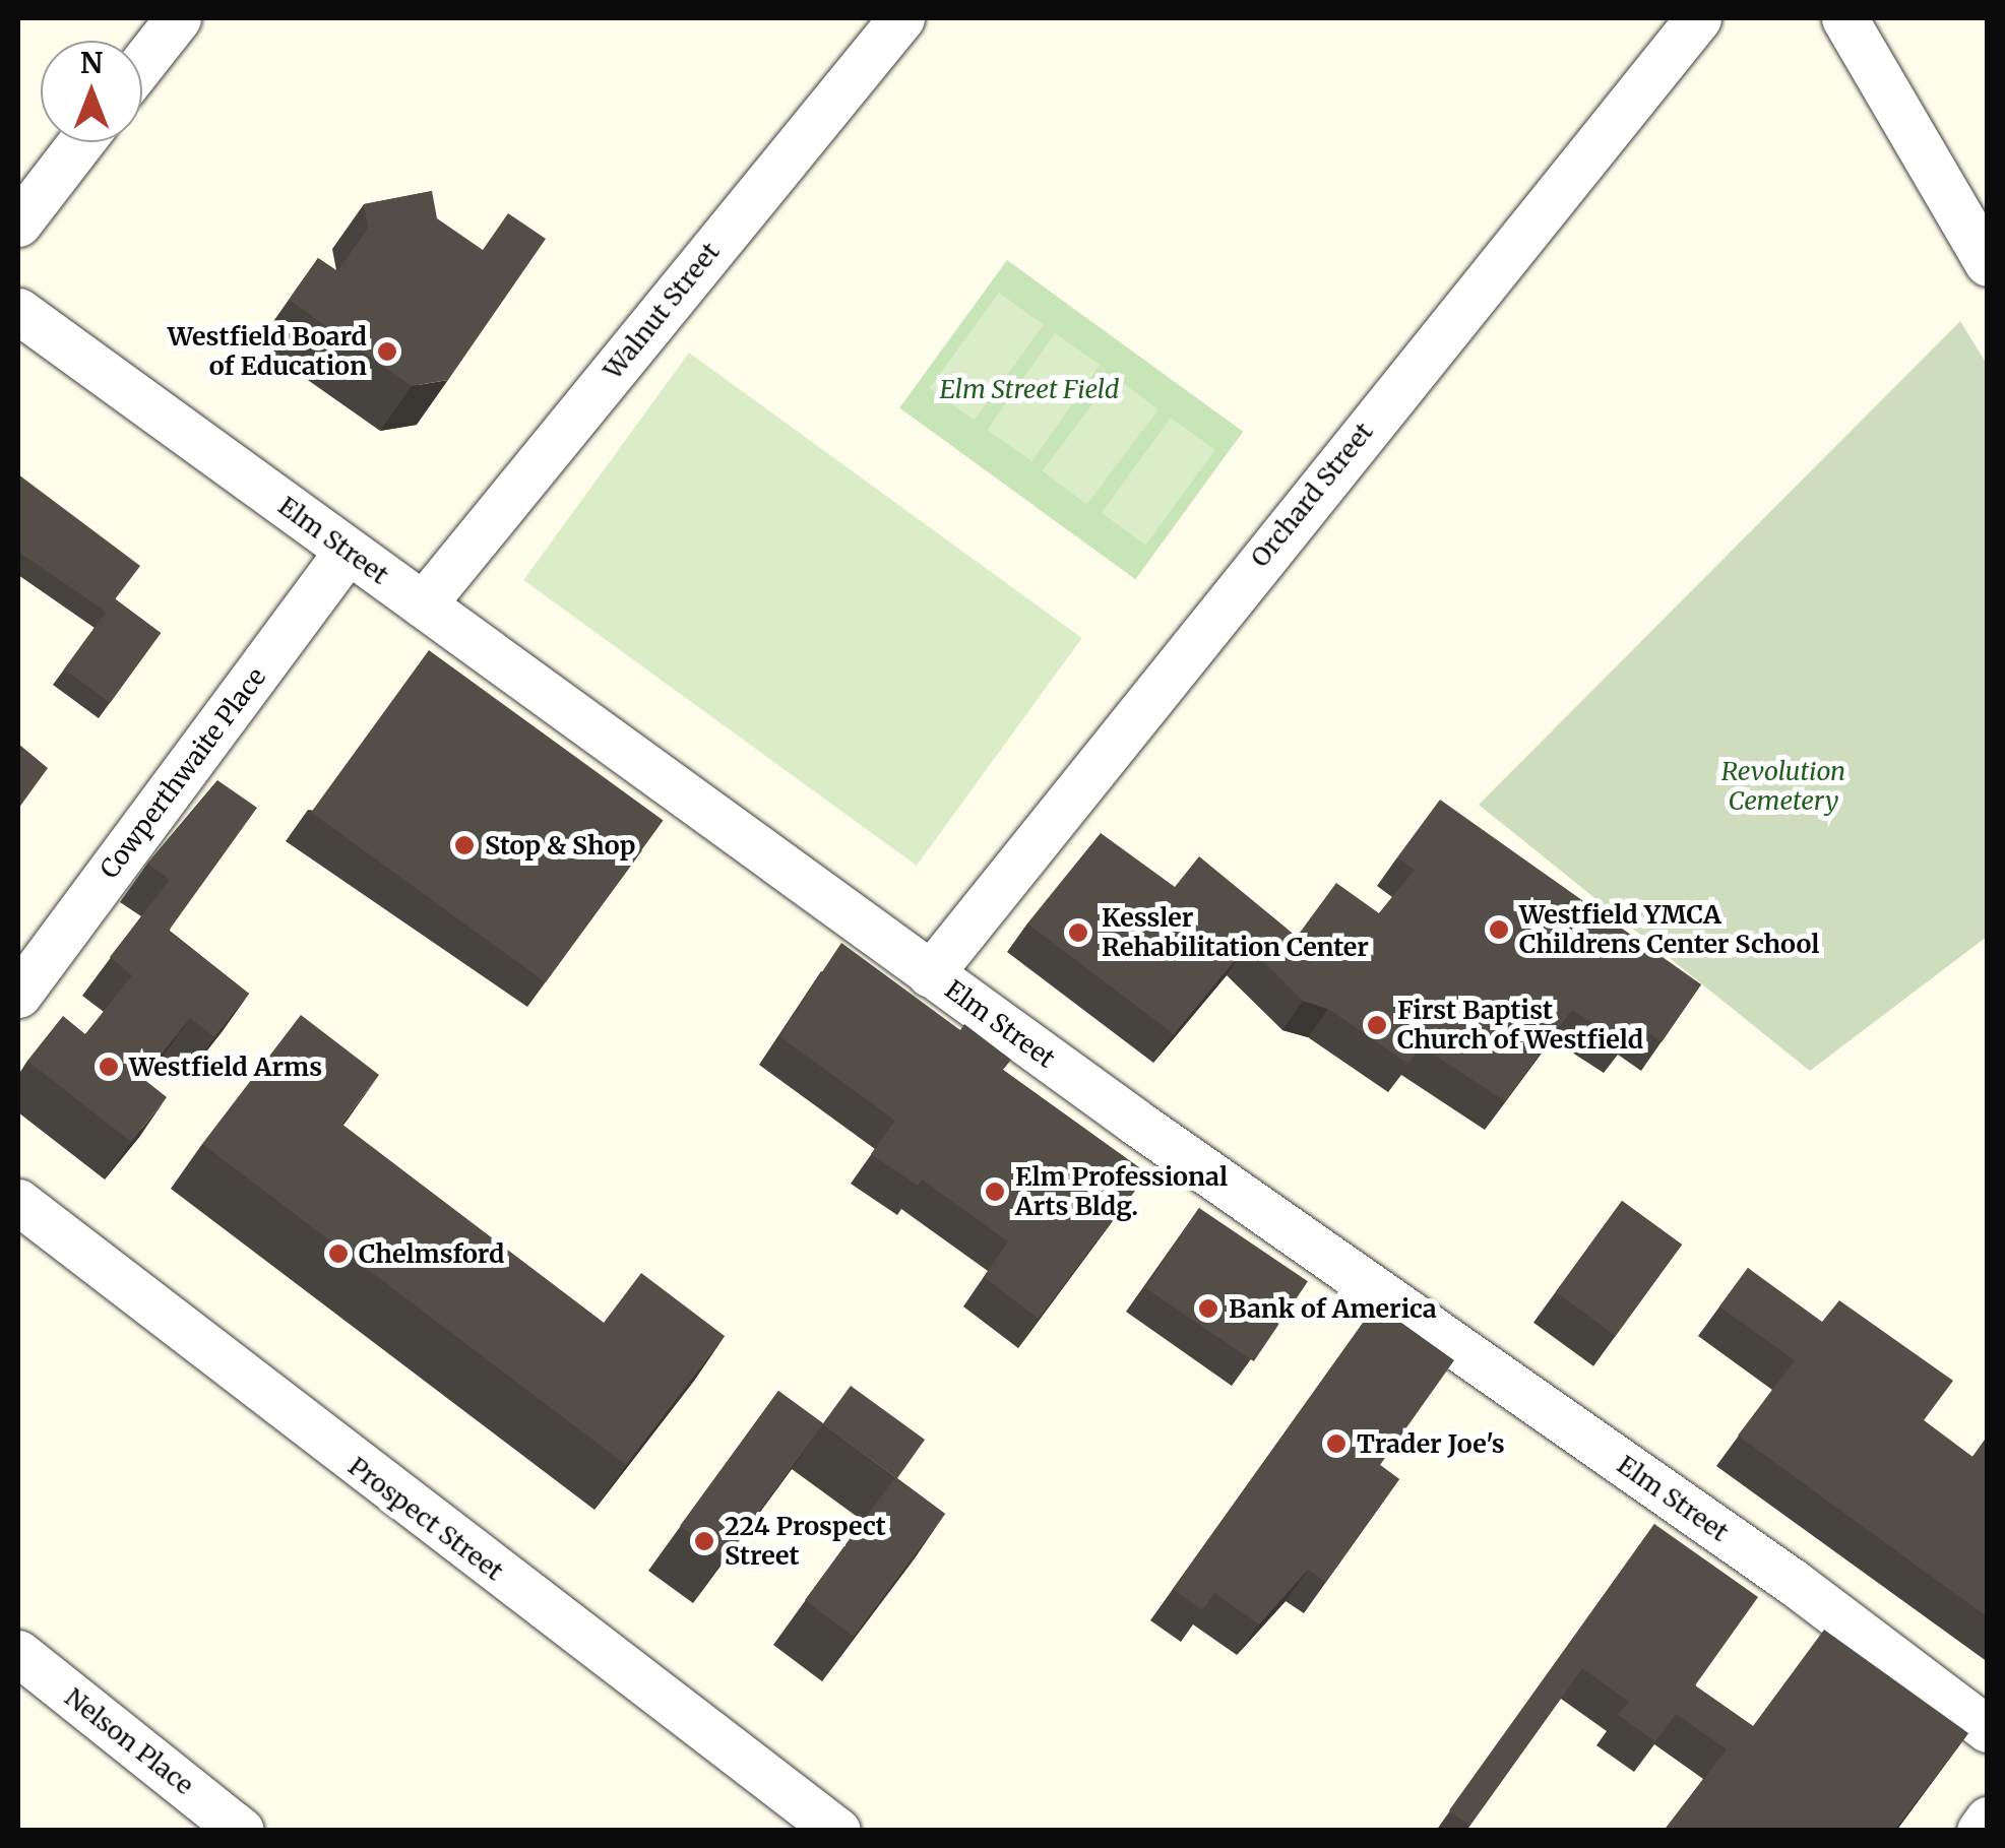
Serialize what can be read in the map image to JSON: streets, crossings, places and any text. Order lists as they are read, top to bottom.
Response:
{
  "streets": {
    "street": [
      "Walnut Street",
      "Orchard Street",
      "Elm Street",
      "Cowperthwaite Place",
      "Prospect Street",
      "Nelson Place"
    ]
  },
  "crossings": [
    ["Walnut Street", "Elm Street"],
    ["Orchard Street", "Elm Street"],
    ["Elm Street", "Cowperthwaite Place"]
  ],
  "parks": ["Elm Street Field", "Revolution Cemetery"],
  "places": [
    "Westfield Board of Education",
    "Stop & Shop",
    "Westfield YMCA Childrens Center School",
    "Kessler Rehabilitation Center",
    "First Baptist Church of Westfield",
    "Westfield Arms",
    "Elm Professional Arts Bldg.",
    "Chelmsford",
    "Bank of America",
    "Trader Joe's",
    "224 Prospect Street"
  ],
  "north": "top"
}
